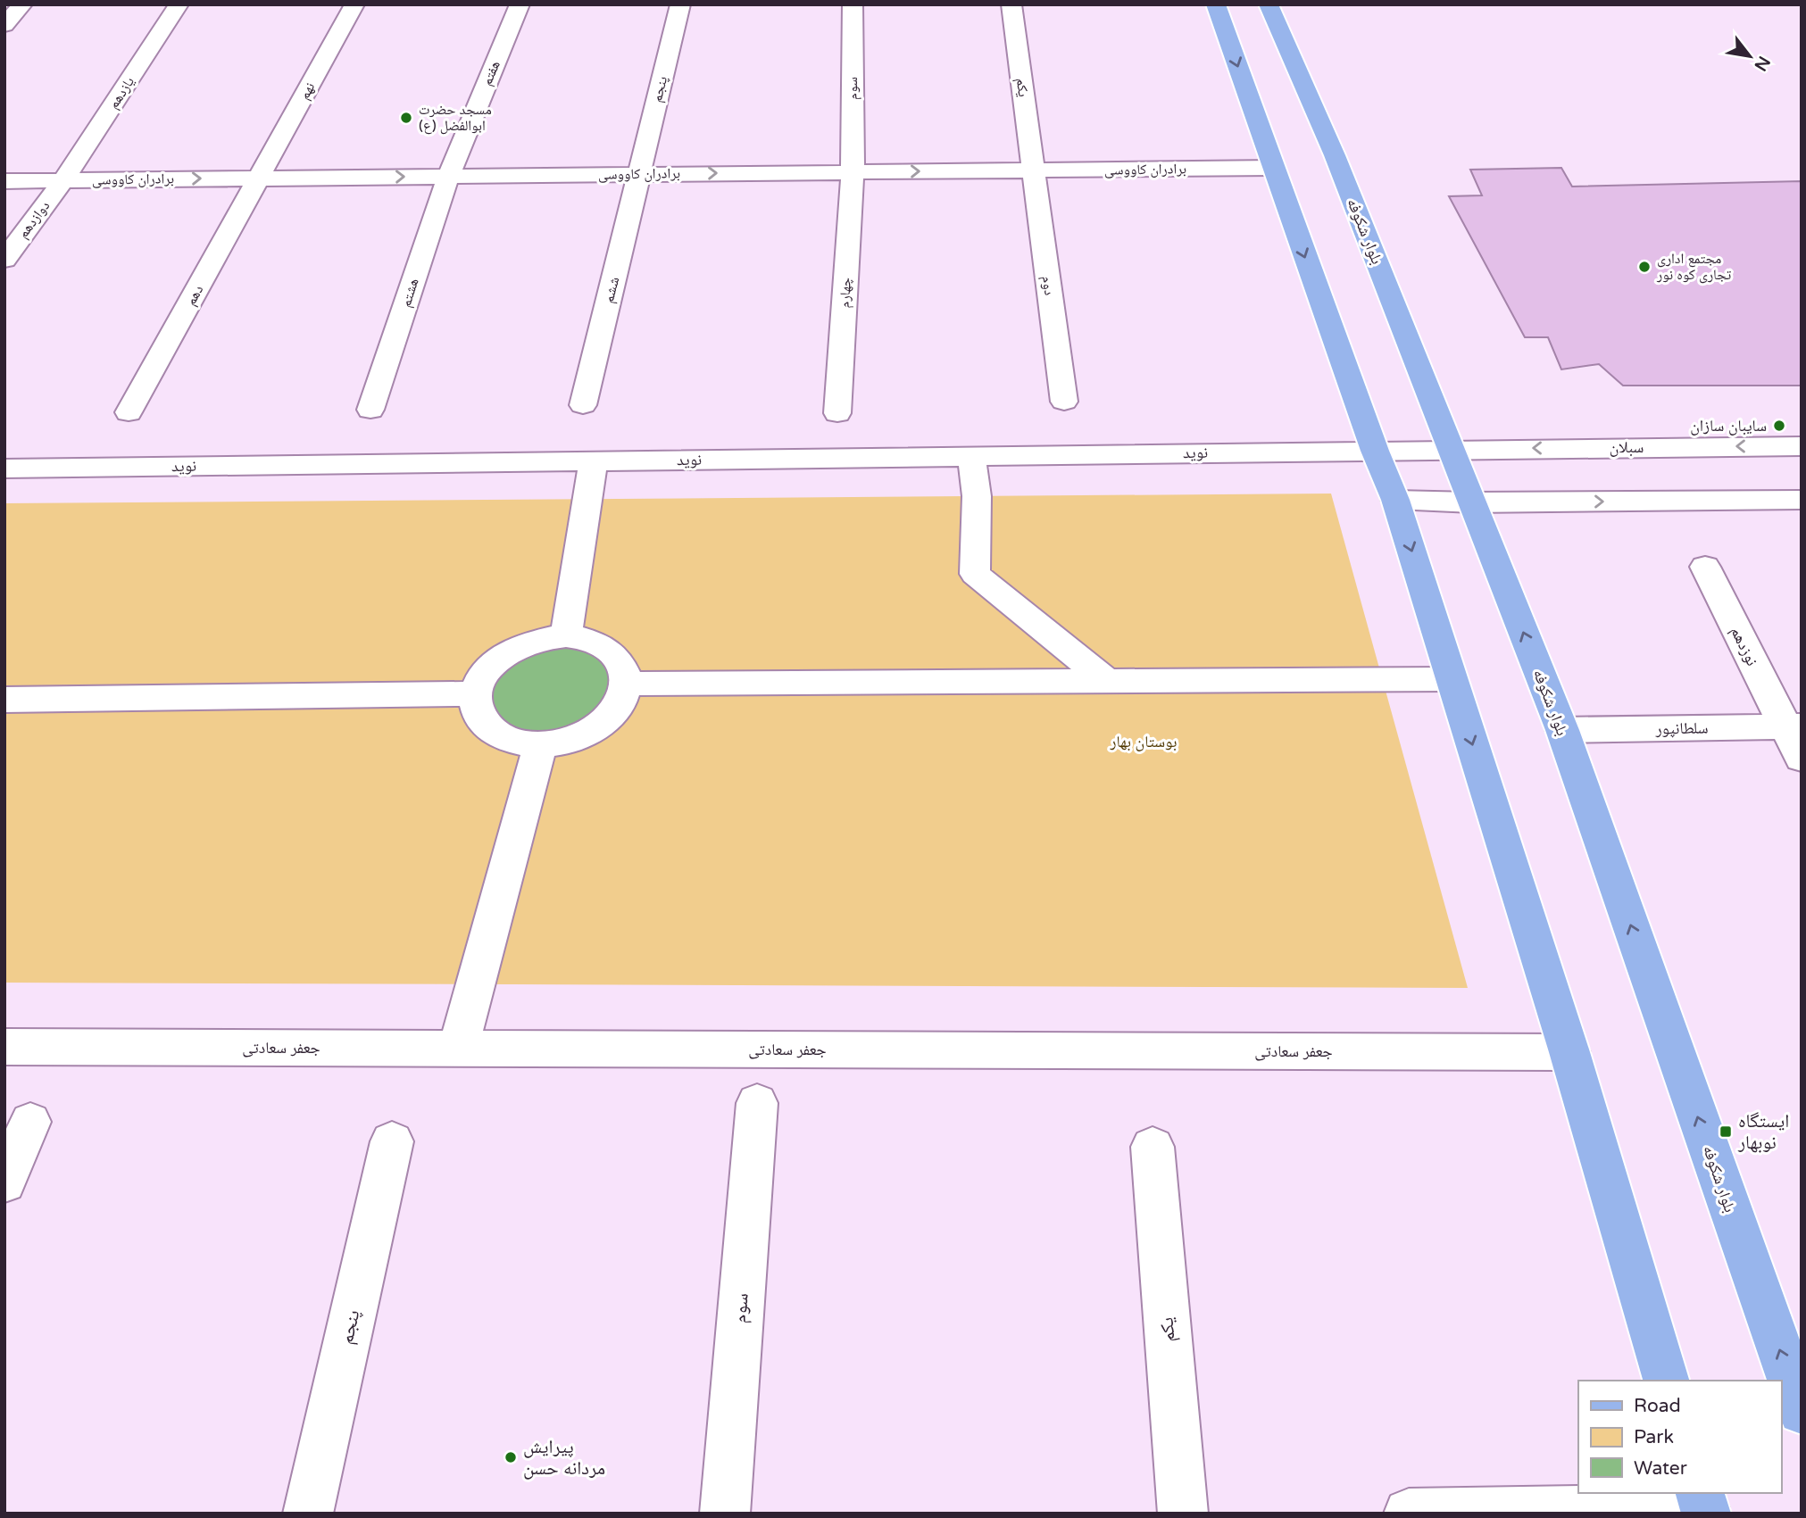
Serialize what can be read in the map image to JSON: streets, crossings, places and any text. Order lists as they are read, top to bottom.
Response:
{
  "streets": {
    "main road": ["بلوار شکوفه"],
    "street": [
      "هفتم",
      "یکم",
      "سوم",
      "پنجم",
      "نهم",
      "یازدهم",
      "برادران کاووسی",
      "دوازدهم",
      "دوم",
      "ششم",
      "هشتم",
      "چهارم",
      "دهم",
      "سبلان",
      "نوید",
      "نوزدهم",
      "سلطانپور",
      "جعفر سعادتی"
    ]
  },
  "crossings": [
    ["هفتم", "برادران کاووسی"],
    ["هفتم", "هشتم"],
    ["یکم", "برادران کاووسی"],
    ["یکم", "دوم"],
    ["سوم", "برادران کاووسی"],
    ["سوم", "چهارم"],
    ["پنجم", "برادران کاووسی"],
    ["پنجم", "ششم"],
    ["نهم", "برادران کاووسی"],
    ["نهم", "دهم"],
    ["یازدهم", "برادران کاووسی"],
    ["یازدهم", "دوازدهم"],
    ["برادران کاووسی", "دوازدهم"],
    ["برادران کاووسی", "دوم"],
    ["برادران کاووسی", "ششم"],
    ["برادران کاووسی", "هشتم"],
    ["برادران کاووسی", "چهارم"],
    ["برادران کاووسی", "دهم"],
    ["بلوار شکوفه", "سبلان"],
    ["بلوار شکوفه", "سلطانپور"],
    ["سبلان", "نوید"],
    ["نوزدهم", "سلطانپور"]
  ],
  "one_way": ["برادران کاووسی"],
  "parks": ["بوستان بهار"],
  "places": {
    "other": [
      "مسجد حضرت ابوالفضل (ع)",
      "مجتمع اداری تجاری کوه نور",
      "سایبان سازان",
      "پیرایش مردانه حسن"
    ],
    "transit": ["ایستگاه نوبهار"]
  },
  "legend": ["Road", "Park", "Water"],
  "north": "bottom right"
}
